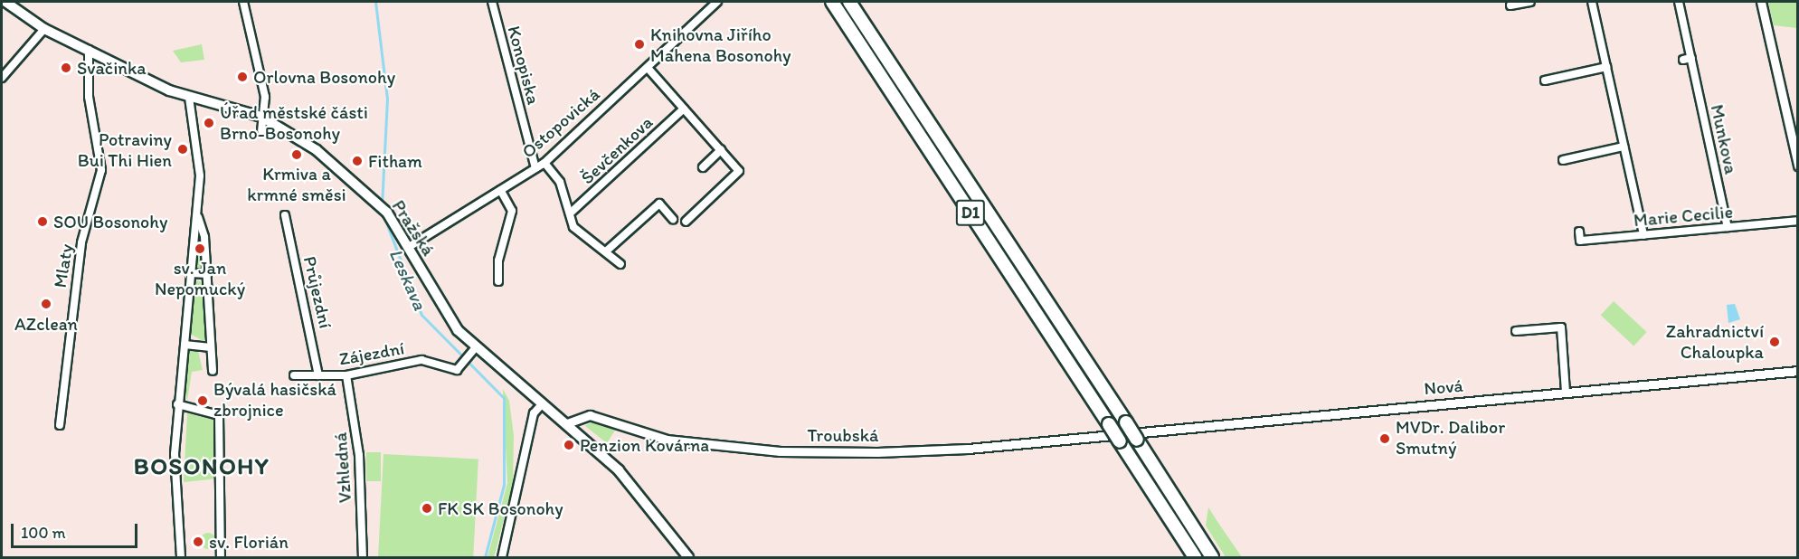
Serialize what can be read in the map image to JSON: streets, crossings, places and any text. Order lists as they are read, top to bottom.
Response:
{
  "streets": {
    "highway": ["D1"],
    "main road": ["Pražská"],
    "street": [
      "Konopiska",
      "Ostopovická",
      "Munkova",
      "Ševčenkova",
      "Marie Cecilie",
      "Mlaty",
      "Průjezdní",
      "Zájezdní",
      "Nová",
      "Troubská",
      "Vzhledná"
    ]
  },
  "crossings": [
    ["Konopiska", "Ostopovická"],
    ["Ostopovická", "Ševčenkova"],
    ["Ostopovická", "Pražská"],
    ["Munkova", "Marie Cecilie"],
    ["D1", "Nová"],
    ["D1", "Troubská"],
    ["Pražská", "Mlaty"],
    ["Pražská", "Zájezdní"],
    ["Pražská", "Troubská"],
    ["Průjezdní", "Zájezdní"],
    ["Zájezdní", "Vzhledná"],
    ["Nová", "Troubská"]
  ],
  "districts": ["BOSONOHY"],
  "water": ["Leskava"],
  "places": [
    "Knihovna Jiřího Mahena Bosonohy",
    "Svačinka",
    "Orlovna Bosonohy",
    "Úřad městské části Brno-Bosonohy",
    "Potraviny Bui Thi Hien",
    "Krmiva a krmné směsi",
    "Fitham",
    "SOU Bosonohy",
    "sv. Jan Nepomucký",
    "AZclean",
    "Zahradnictví Chaloupka",
    "Bývalá hasičská zbrojnice",
    "MVDr. Dalibor Smutný",
    "Penzion Kovárna",
    "FK SK Bosonohy",
    "sv. Florián"
  ],
  "scale_bar": "100 m"
}
